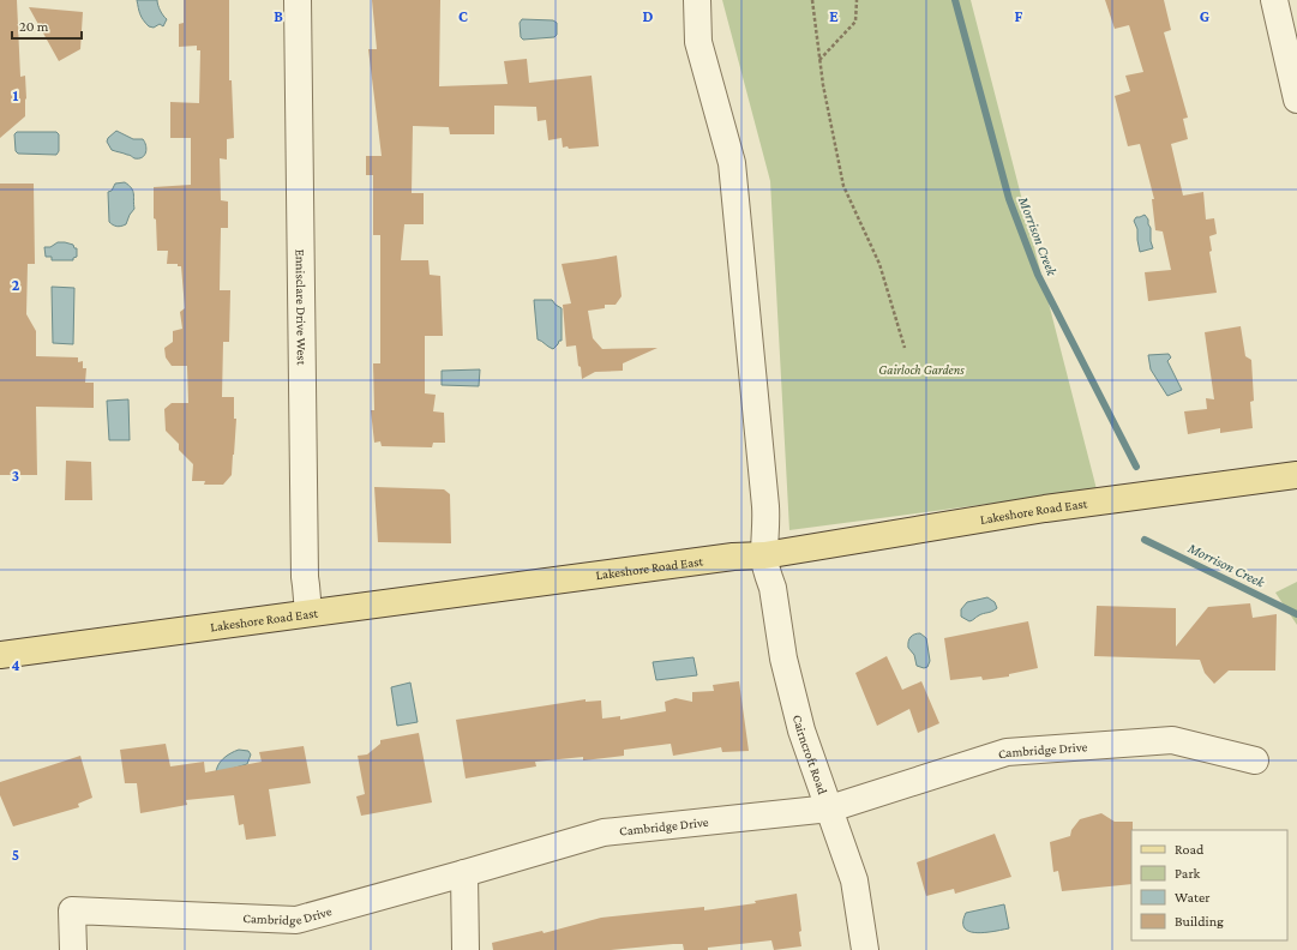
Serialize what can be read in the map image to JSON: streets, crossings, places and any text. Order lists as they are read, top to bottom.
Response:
{
  "streets": {
    "main road": ["Lakeshore Road East"],
    "street": ["Ennisclare Drive West", "Cambridge Drive", "Cairncroft Road"]
  },
  "crossings": [
    ["Ennisclare Drive West", "Lakeshore Road East"],
    ["Lakeshore Road East", "Cairncroft Road"],
    ["Cambridge Drive", "Cairncroft Road"]
  ],
  "water": ["Morrison Creek"],
  "parks": ["Gairloch Gardens"],
  "legend": [
    "Road",
    "Park",
    "Water",
    "Building"
  ],
  "scale_bar": "20 m",
  "grid": {
    "columns": [
      "B",
      "C",
      "D",
      "E",
      "F",
      "G"
    ],
    "rows": [
      "1",
      "2",
      "3",
      "4",
      "5"
    ]
  }
}
